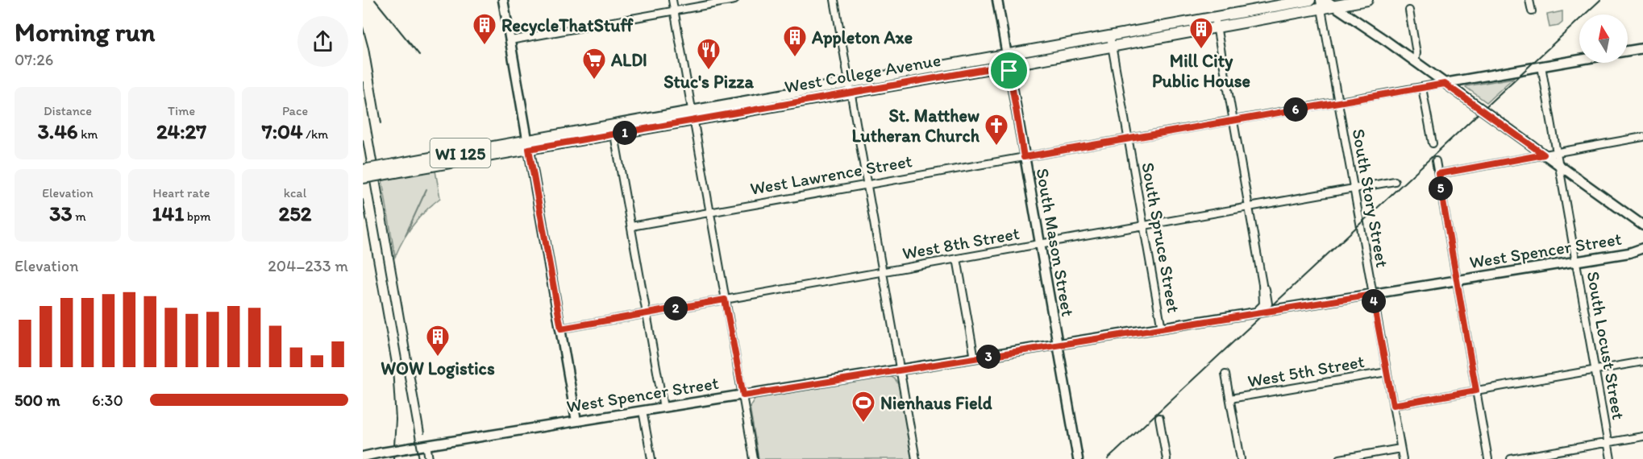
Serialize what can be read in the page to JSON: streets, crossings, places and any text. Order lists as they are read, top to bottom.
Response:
{
  "streets": {
    "main road": ["West College Avenue", "WI 125"],
    "street": [
      "West Lawrence Street",
      "South Story Street",
      "South Spruce Street",
      "South Mason Street",
      "West 8th Street",
      "West Spencer Street",
      "South Locust Street",
      "West 5th Street"
    ]
  },
  "crossings": [
    ["West College Avenue", "South Story Street"],
    ["West College Avenue", "South Spruce Street"],
    ["West College Avenue", "South Mason Street"],
    ["West Lawrence Street", "South Story Street"],
    ["West Lawrence Street", "South Spruce Street"],
    ["West Lawrence Street", "South Mason Street"],
    ["West Lawrence Street", "South Locust Street"],
    ["South Story Street", "West 8th Street"],
    ["South Story Street", "West Spencer Street"],
    ["South Story Street", "West 5th Street"],
    ["South Spruce Street", "West 8th Street"],
    ["South Spruce Street", "West Spencer Street"],
    ["South Mason Street", "West 8th Street"],
    ["South Mason Street", "West Spencer Street"],
    ["West Spencer Street", "South Locust Street"]
  ],
  "places": {
    "building": [
      "RecycleThatStuff",
      "Mill City Public House",
      "Appleton Axe",
      "WOW Logistics"
    ],
    "restaurant": ["Stuc's Pizza"],
    "supermarket": ["ALDI"],
    "church": ["St. Matthew Lutheran Church"],
    "sports": ["Nienhaus Field"]
  },
  "north": "top",
  "page": {
    "heading": ["Morning run", "07:26"],
    "stats": [
      ["Distance", "3.46 km"],
      ["Time", "24:27"],
      ["Pace", "7:04 /km"],
      ["Elevation", "33 m"],
      ["Heart rate", "141 bpm"],
      ["kcal", "252"]
    ],
    "pins": [
      "6",
      "1",
      "5",
      "4",
      "2",
      "3"
    ],
    "chart": ["Elevation", "204–233 m"],
    "list": [
      {
        "name": "500 m",
        "note": "6:30"
      }
    ]
  }
}
